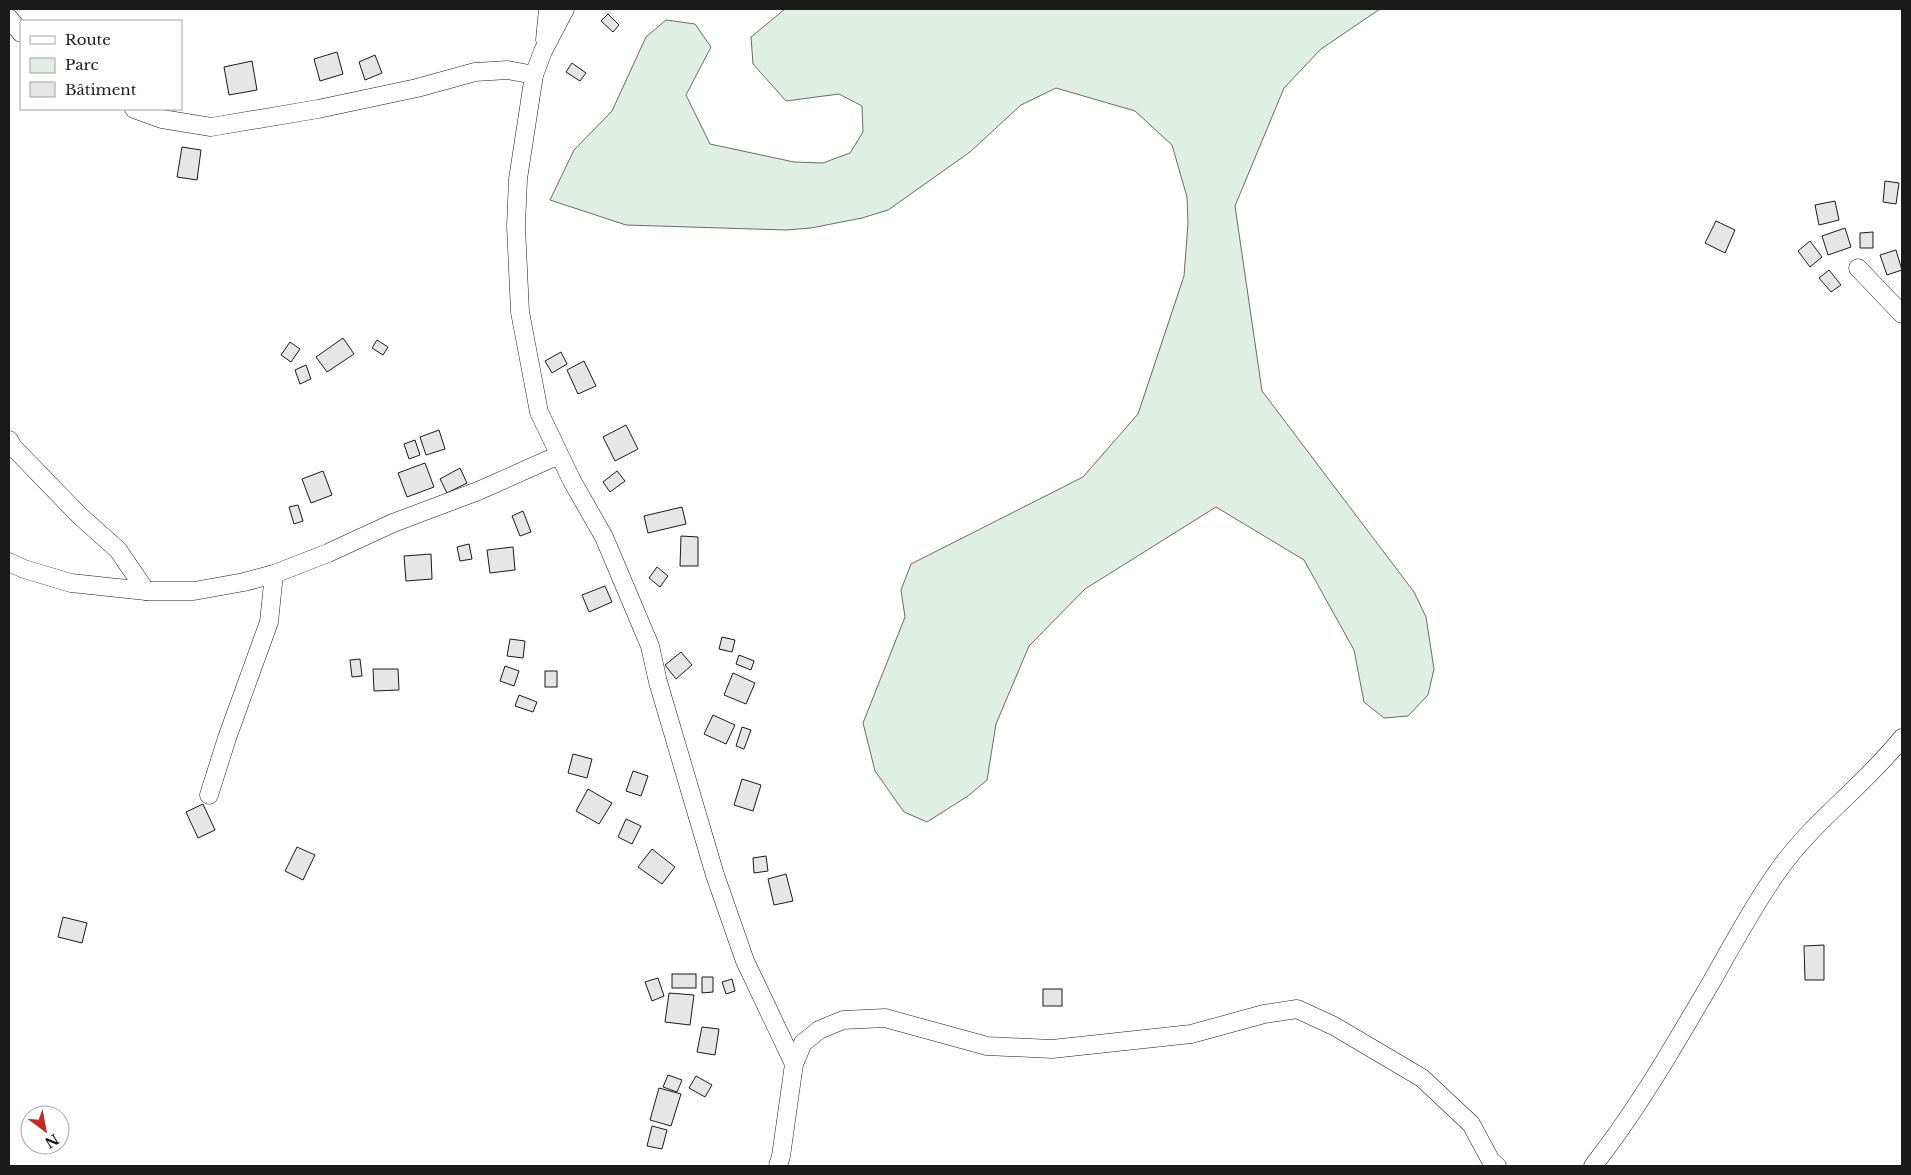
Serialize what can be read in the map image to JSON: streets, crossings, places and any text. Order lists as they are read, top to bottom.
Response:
{
  "legend": ["Route", "Parc", "Bâtiment"],
  "north": "bottom right"
}
